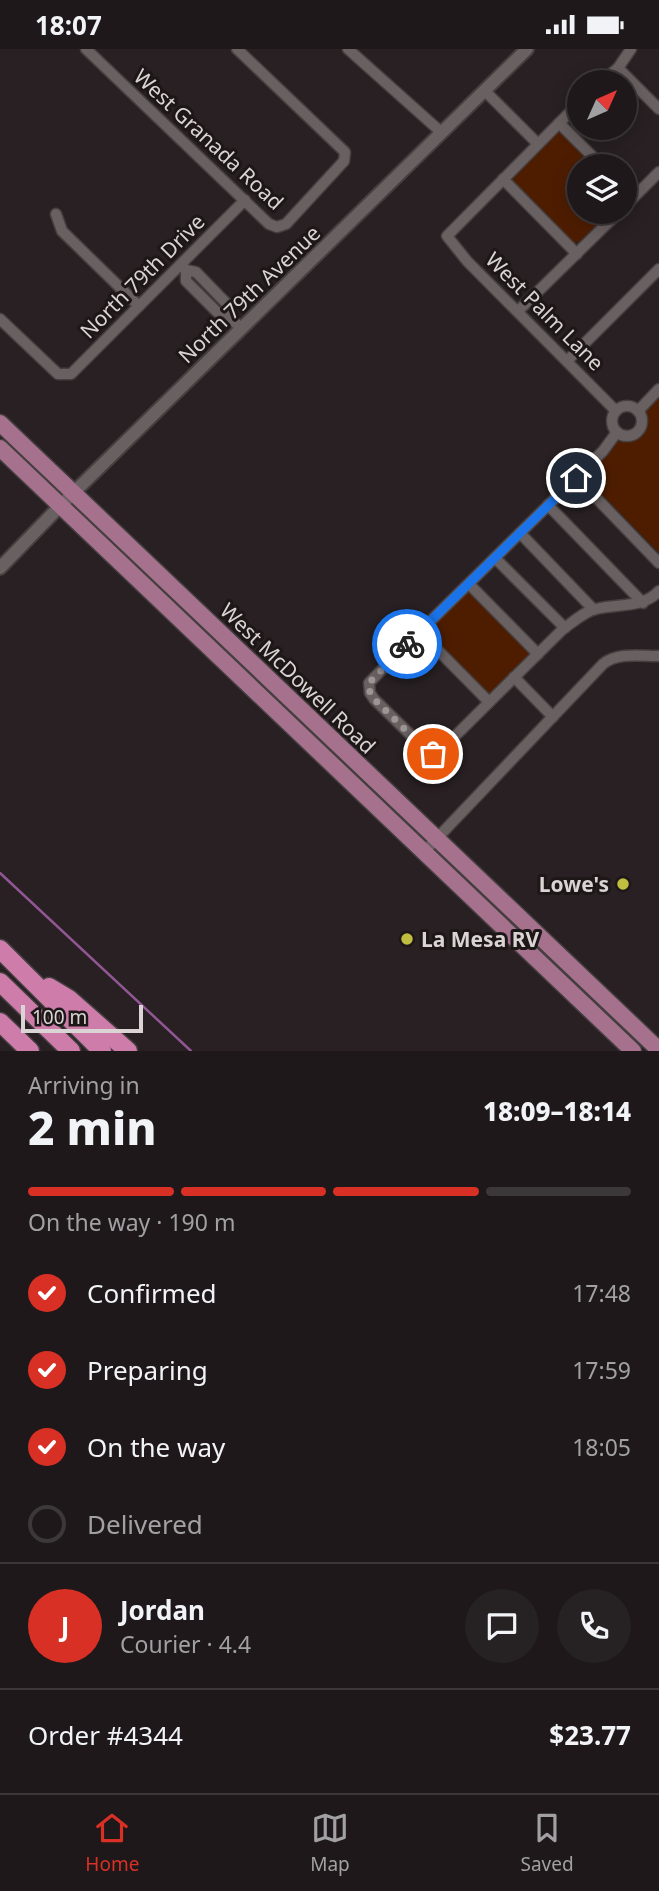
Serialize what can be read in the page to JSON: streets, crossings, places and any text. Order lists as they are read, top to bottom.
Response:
{
  "streets": {
    "main road": ["West McDowell Road"],
    "street": [
      "West Granada Road",
      "North 79th Drive",
      "North 79th Avenue",
      "West Palm Lane"
    ]
  },
  "crossings": [
    ["West Granada Road", "North 79th Drive"],
    ["North 79th Avenue", "West McDowell Road"]
  ],
  "places": ["Lowe's", "La Mesa RV"],
  "scale_bar": "100 m",
  "north": "top right",
  "page": {
    "status": "18:07",
    "scale": "100 m",
    "heading": ["2 min", "Arriving in", "18:09–18:14"],
    "panel": [
      "Jordan",
      "Courier · 4.4",
      "Order #4344",
      "$23.77"
    ],
    "bar": "On the way · 190 m",
    "list": [
      ["Confirmed", "17:48"],
      ["Preparing", "17:59"],
      ["On the way", "18:05"],
      "Delivered"
    ],
    "round": "J",
    "tabs": ["Home", "Map", "Saved"]
  }
}
